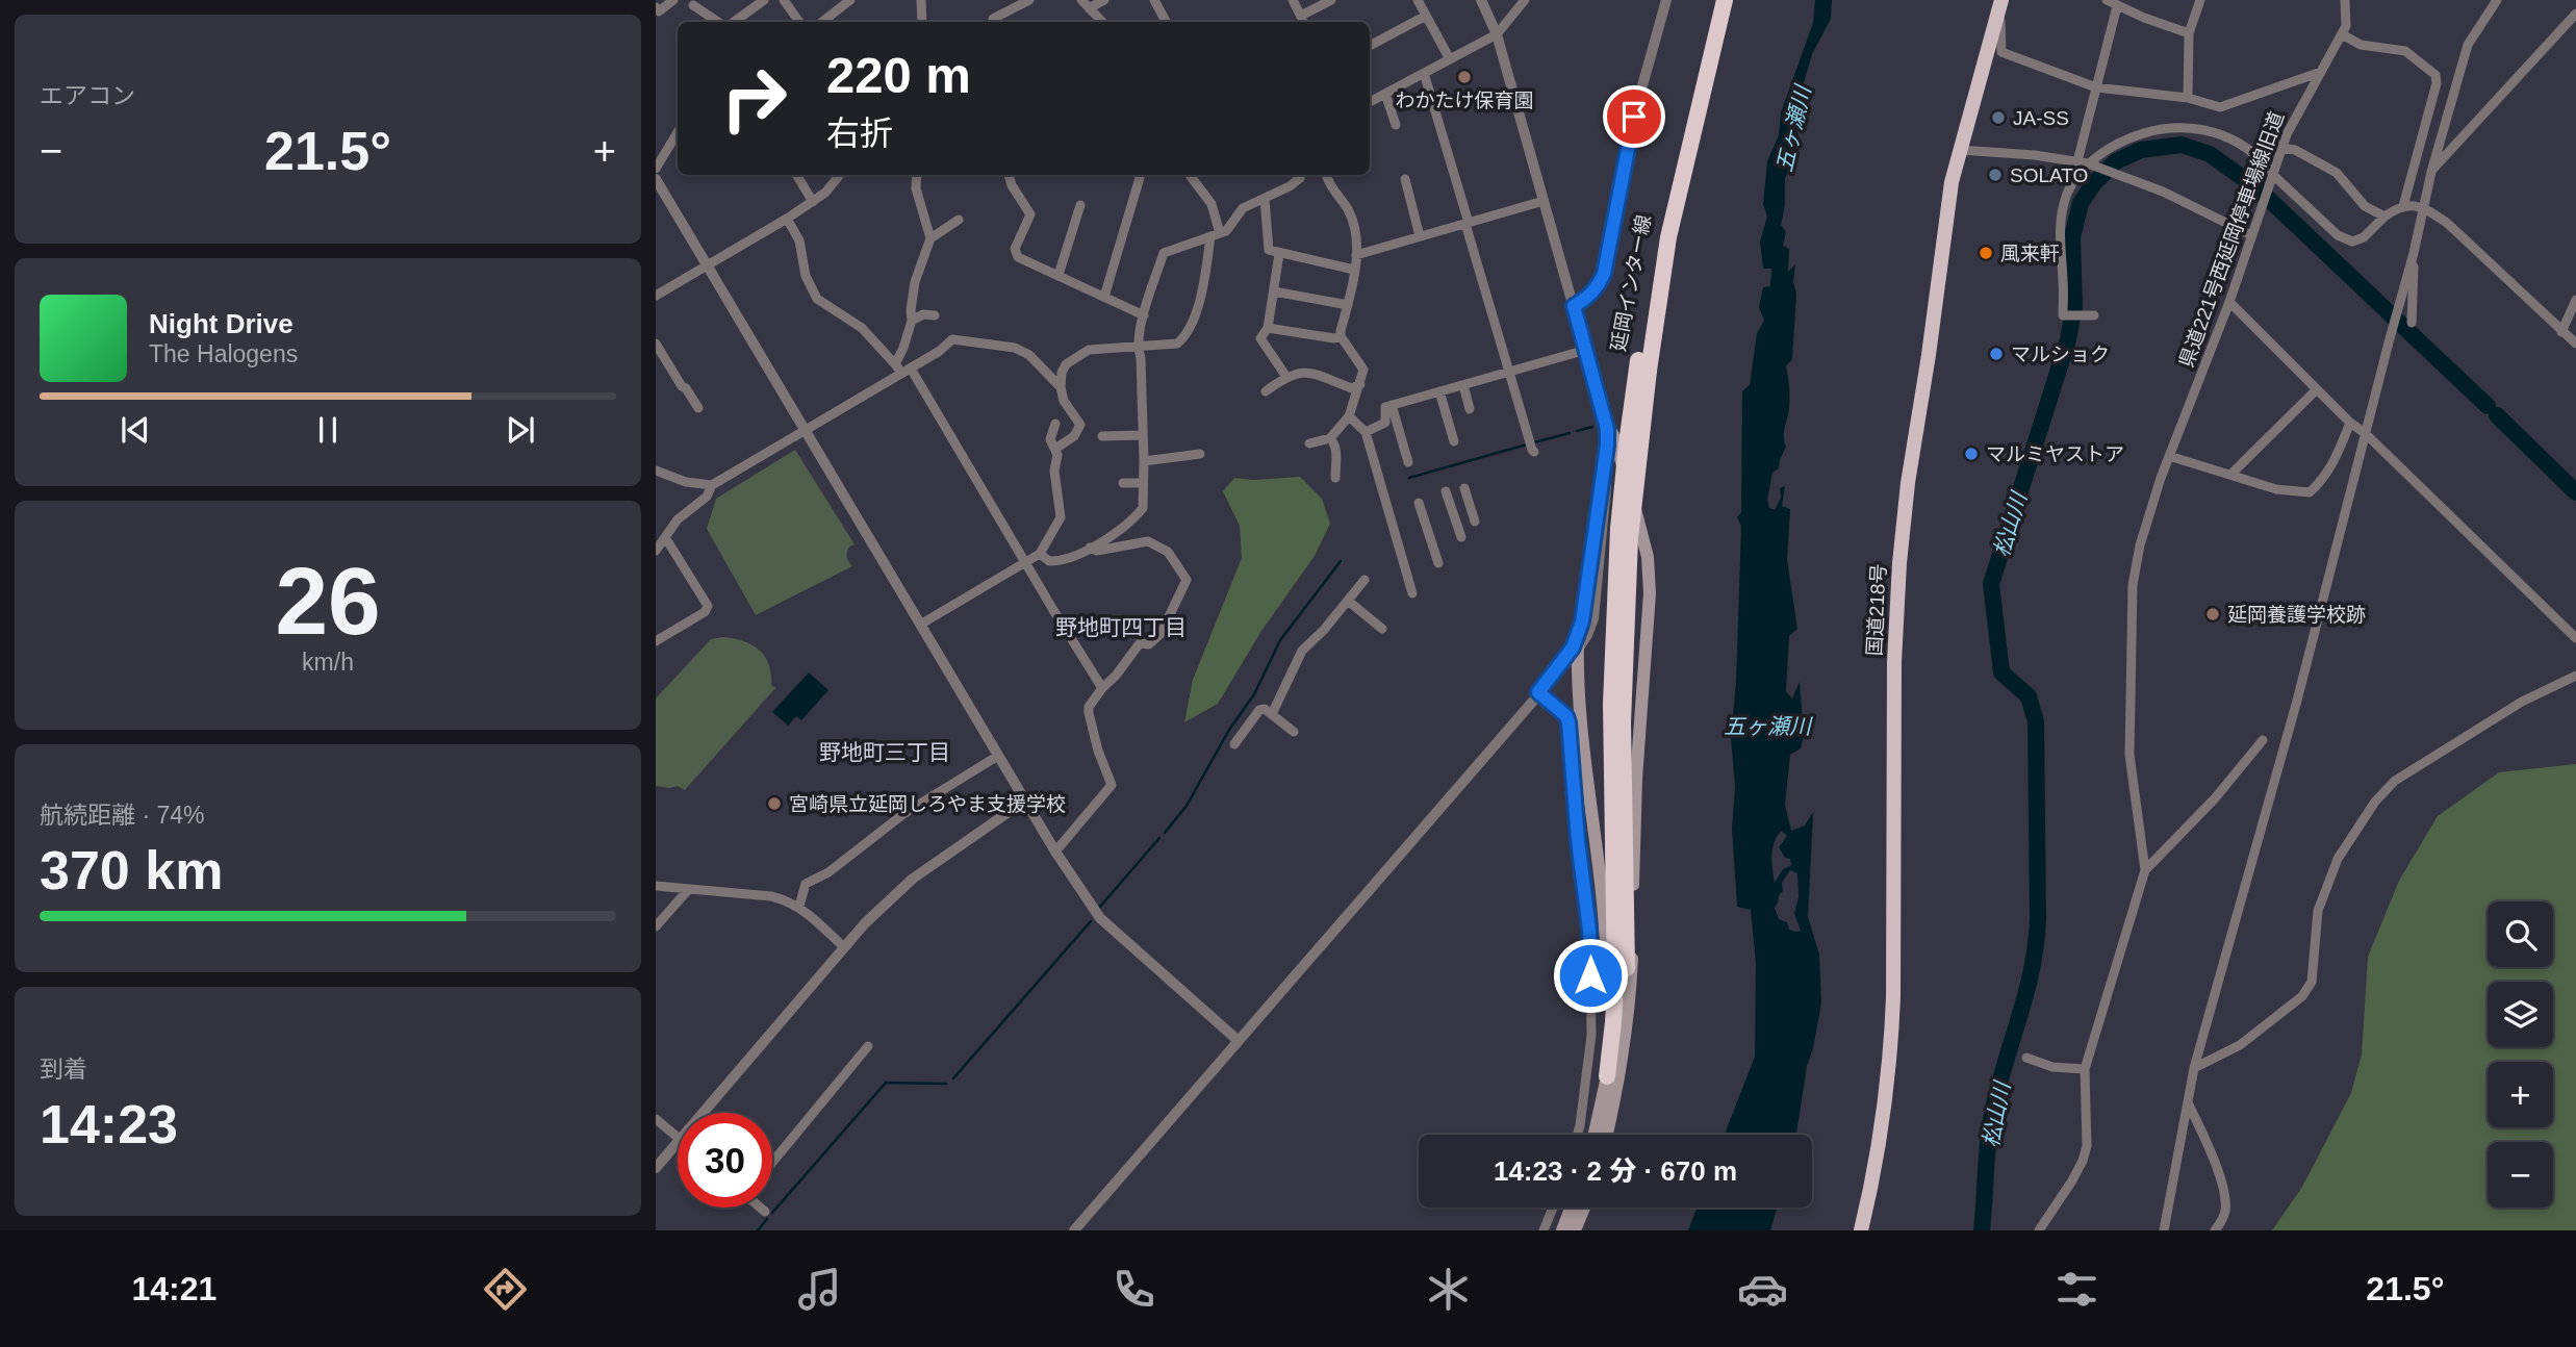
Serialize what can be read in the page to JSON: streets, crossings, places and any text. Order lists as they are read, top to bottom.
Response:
{
  "streets": {
    "highway": ["延岡インター線", "国道218号"],
    "street": ["県道221号西延岡停車場線旧道"]
  },
  "districts": ["野地町四丁目", "野地町三丁目"],
  "water": ["五ヶ瀬川", "松山川"],
  "places": [
    "わかたけ保育園",
    "JA-SS",
    "SOLATO",
    "風来軒",
    "マルショク",
    "マルミヤストア",
    "延岡養護学校跡",
    "宮崎県立延岡しろやま支援学校"
  ],
  "page": {
    "tile": [
      "エアコン",
      ["26", "km/h"],
      ["航続距離 · 74%", "370 km"],
      ["到着", "14:23"]
    ],
    "turn": ["220 m", "右折"],
    "heat": ["−", "21.5°", "+"],
    "song": ["Night Drive", "The Halogens"],
    "map_buttons": ["+", "−"],
    "limit": "30",
    "trip": "14:23 · 2 分 · 670 m",
    "tabs": ["14:21", "21.5°"]
  }
}
